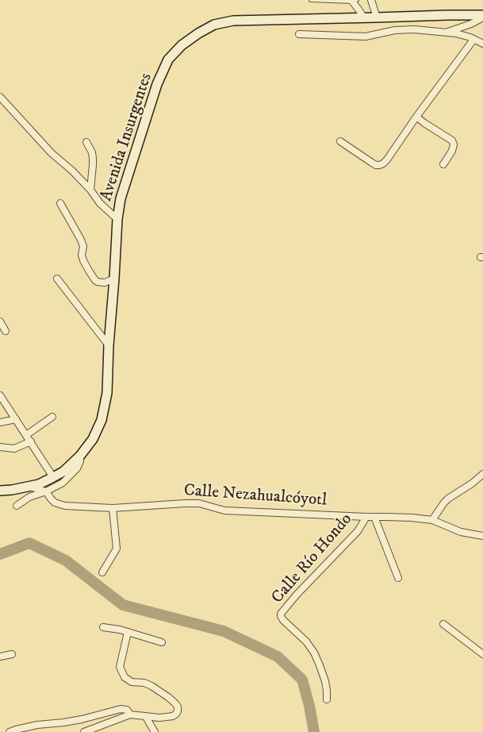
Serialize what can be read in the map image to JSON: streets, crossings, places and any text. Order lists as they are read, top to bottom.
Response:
{
  "streets": {
    "main road": ["Avenida Insurgentes"],
    "street": ["Calle Nezahualcóyotl", "Calle Río Hondo"]
  },
  "crossings": [
    ["Avenida Insurgentes", "Calle Nezahualcóyotl"],
    ["Calle Nezahualcóyotl", "Calle Río Hondo"]
  ]
}
